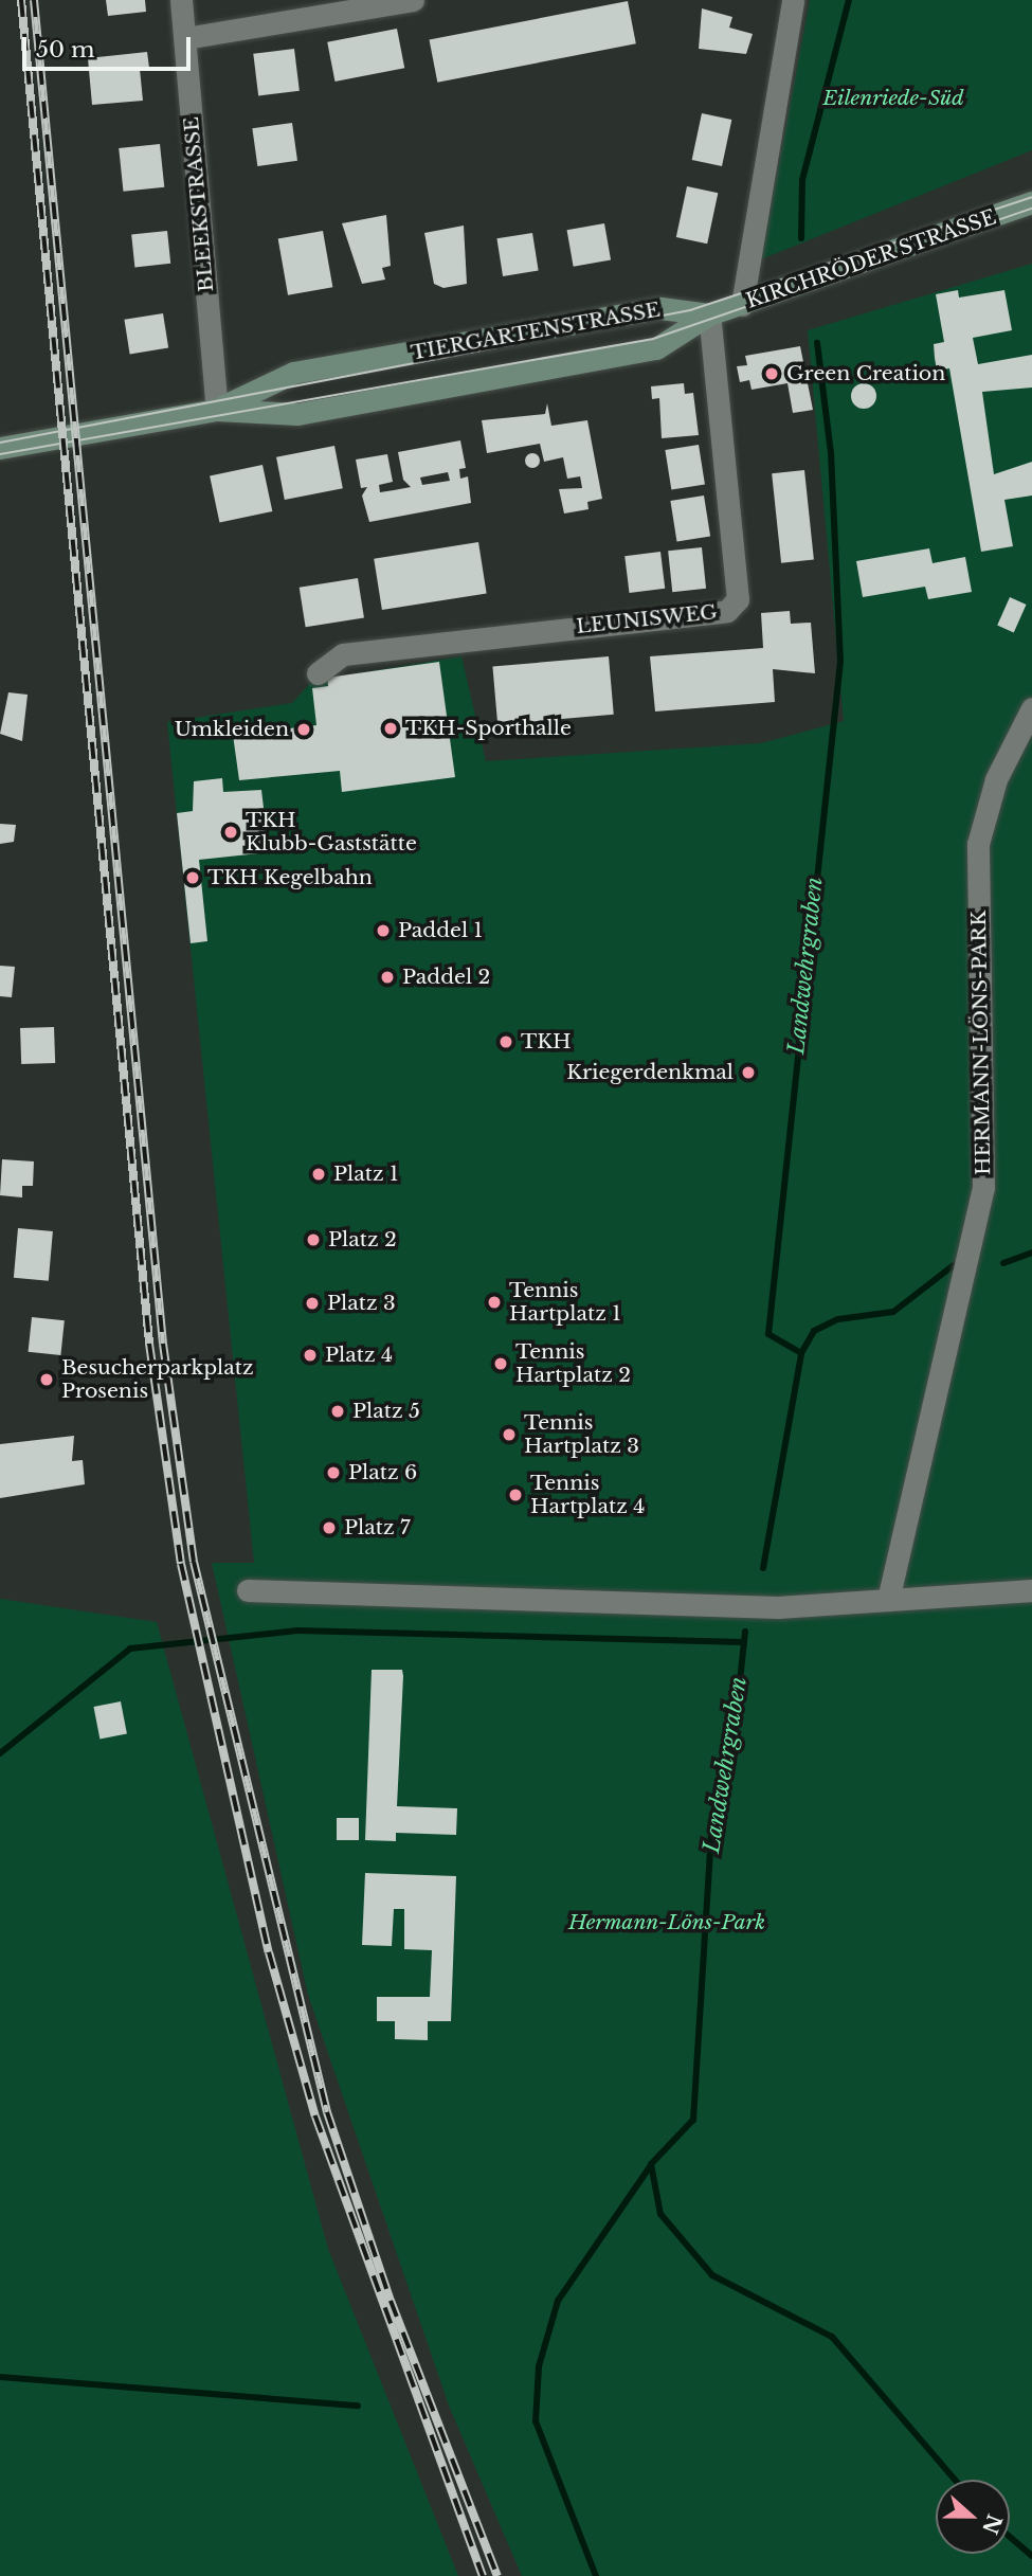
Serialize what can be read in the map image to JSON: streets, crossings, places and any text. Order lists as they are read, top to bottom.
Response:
{
  "streets": {
    "main road": ["KIRCHRÖDER STRASSE", "TIERGARTENSTRASSE"],
    "street": ["BLEEKSTRASSE", "LEUNISWEG", "HERMANN-LÖNS-PARK"]
  },
  "crossings": [
    ["BLEEKSTRASSE", "TIERGARTENSTRASSE"],
    ["KIRCHRÖDER STRASSE", "TIERGARTENSTRASSE"],
    ["KIRCHRÖDER STRASSE", "LEUNISWEG"],
    ["TIERGARTENSTRASSE", "LEUNISWEG"]
  ],
  "water": ["Landwehrgraben"],
  "parks": ["Eilenriede-Süd", "Hermann-Löns-Park"],
  "places": [
    "Green Creation",
    "TKH-Sporthalle",
    "Umkleiden",
    "TKH Klubb-Gaststätte",
    "TKH Kegelbahn",
    "Paddel 1",
    "Paddel 2",
    "TKH",
    "Kriegerdenkmal",
    "Platz 1",
    "Platz 2",
    "Tennis Hartplatz 1",
    "Platz 3",
    "Platz 4",
    "Tennis Hartplatz 2",
    "Besucherparkplatz Prosenis",
    "Platz 5",
    "Tennis Hartplatz 3",
    "Platz 6",
    "Tennis Hartplatz 4",
    "Platz 7"
  ],
  "scale_bar": "50 m",
  "north": "right"
}
